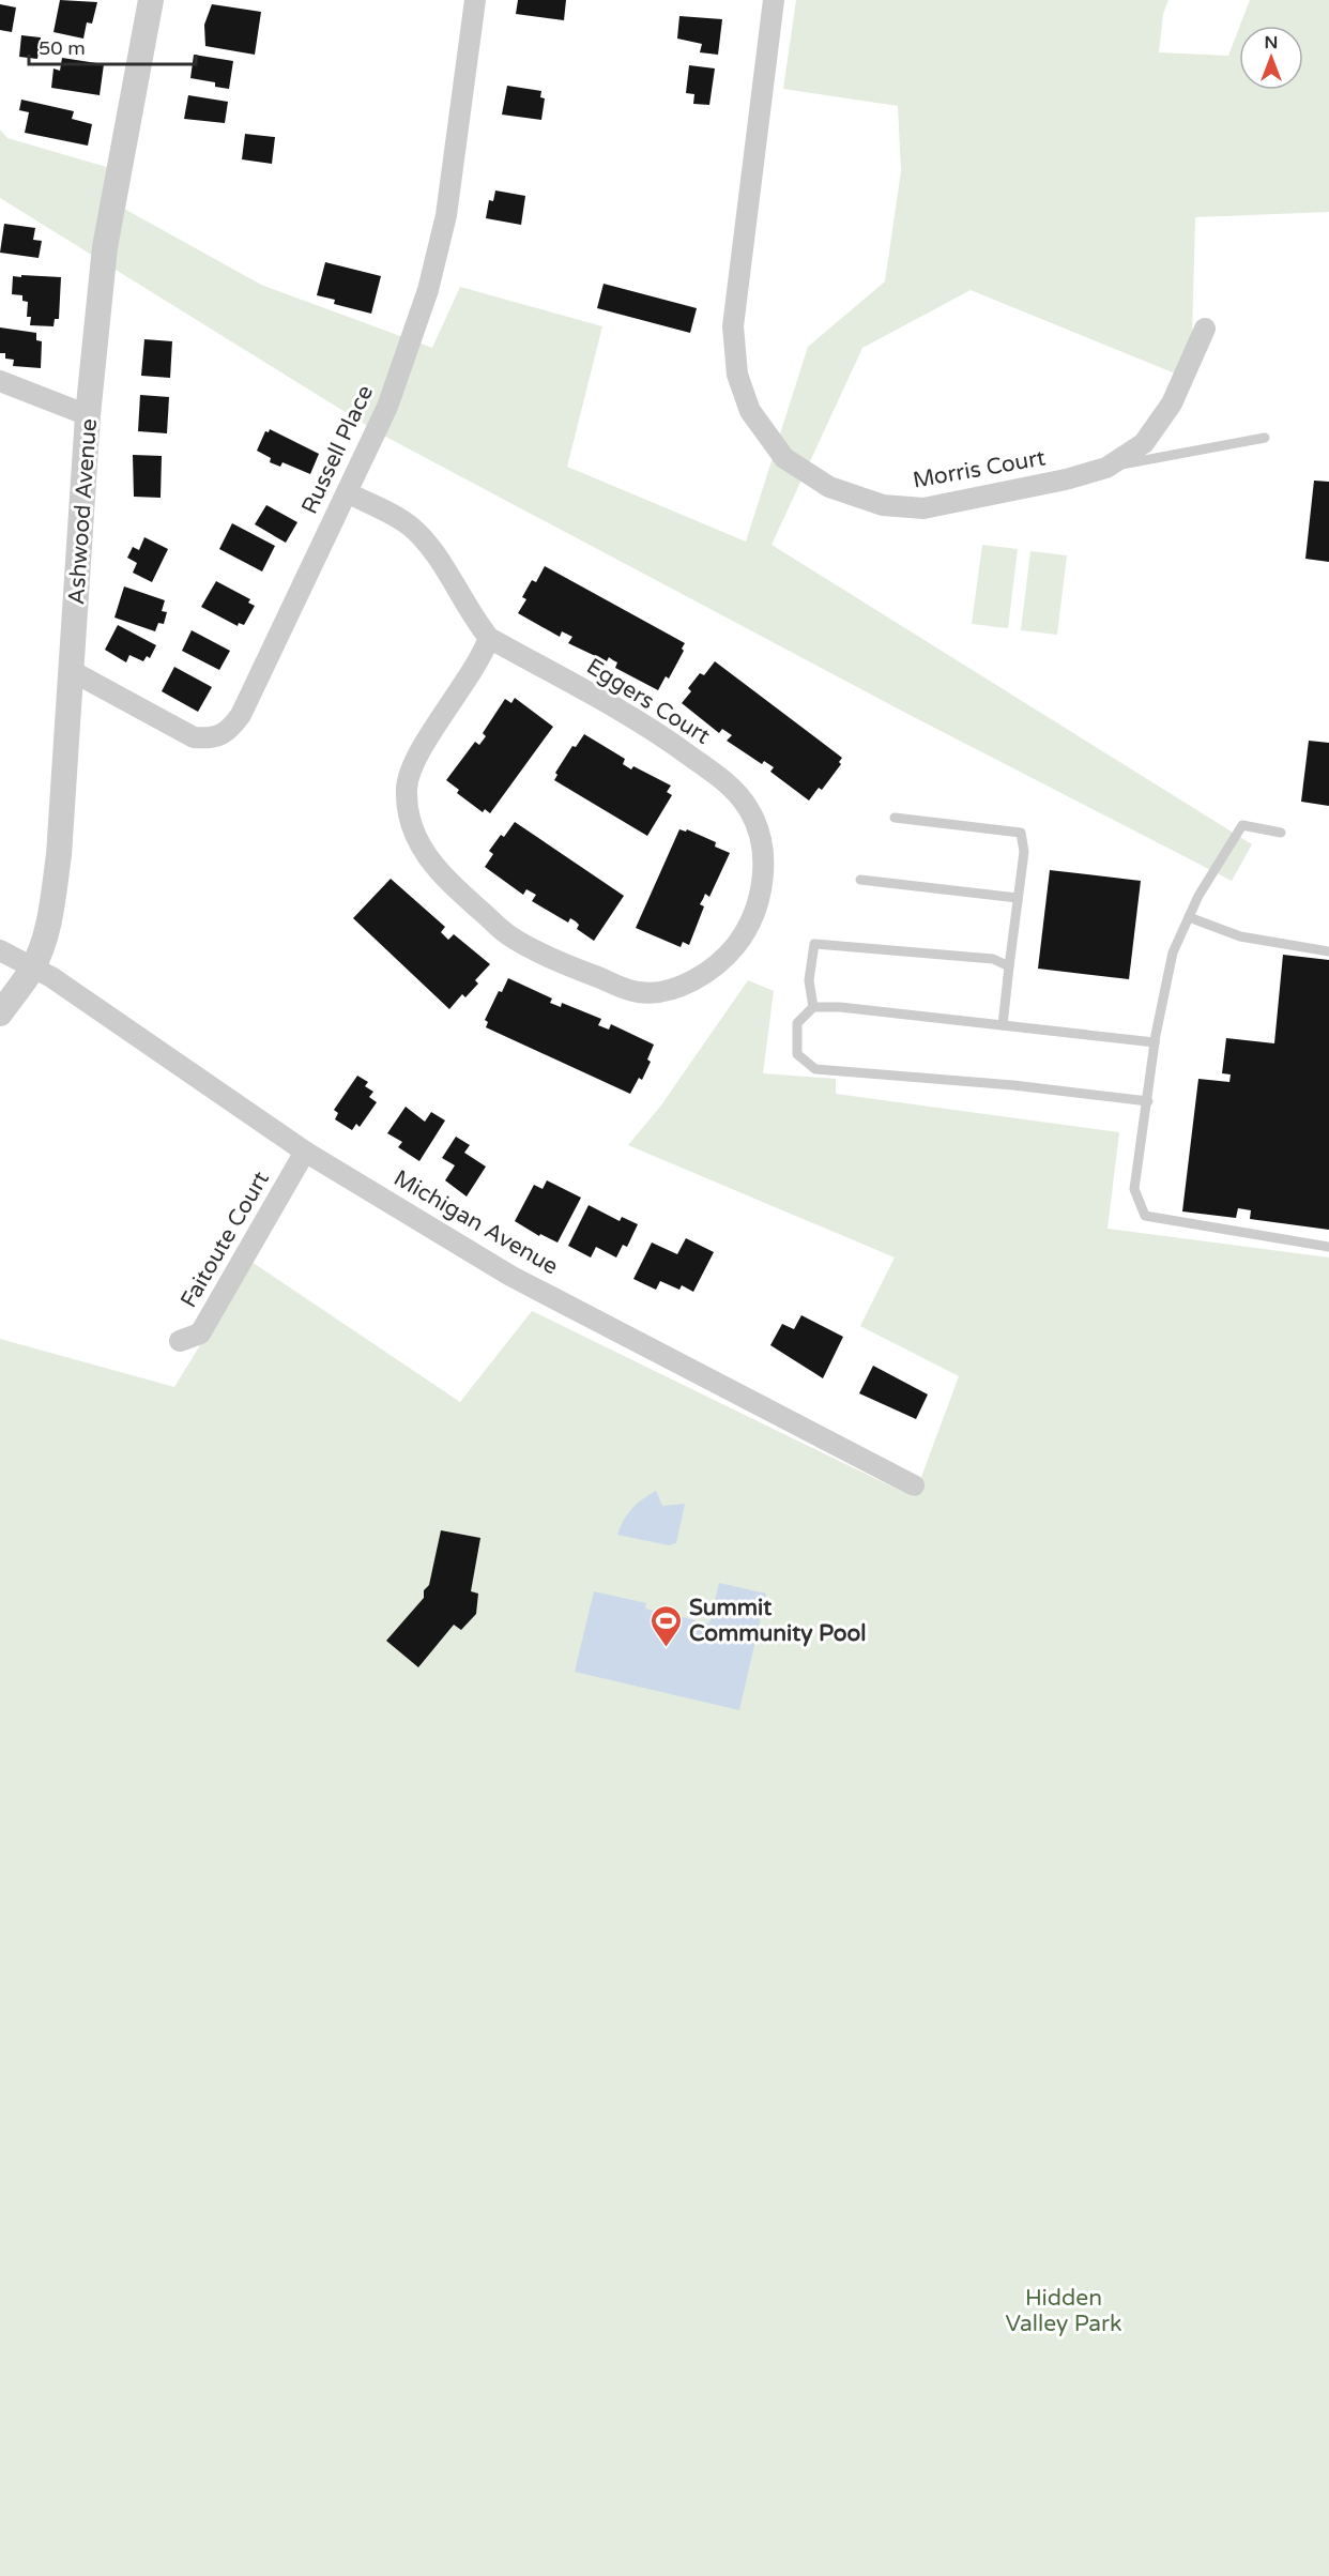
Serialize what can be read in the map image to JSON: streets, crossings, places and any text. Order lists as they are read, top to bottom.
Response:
{
  "streets": {
    "street": [
      "Russell Place",
      "Morris Court",
      "Ashwood Avenue",
      "Eggers Court",
      "Michigan Avenue",
      "Faitoute Court"
    ]
  },
  "crossings": [
    ["Russell Place", "Ashwood Avenue"],
    ["Russell Place", "Eggers Court"],
    ["Ashwood Avenue", "Michigan Avenue"],
    ["Michigan Avenue", "Faitoute Court"]
  ],
  "parks": ["Hidden Valley Park"],
  "places": {
    "sports": ["Summit Community Pool"]
  },
  "scale_bar": "50 m",
  "north": "top"
}
